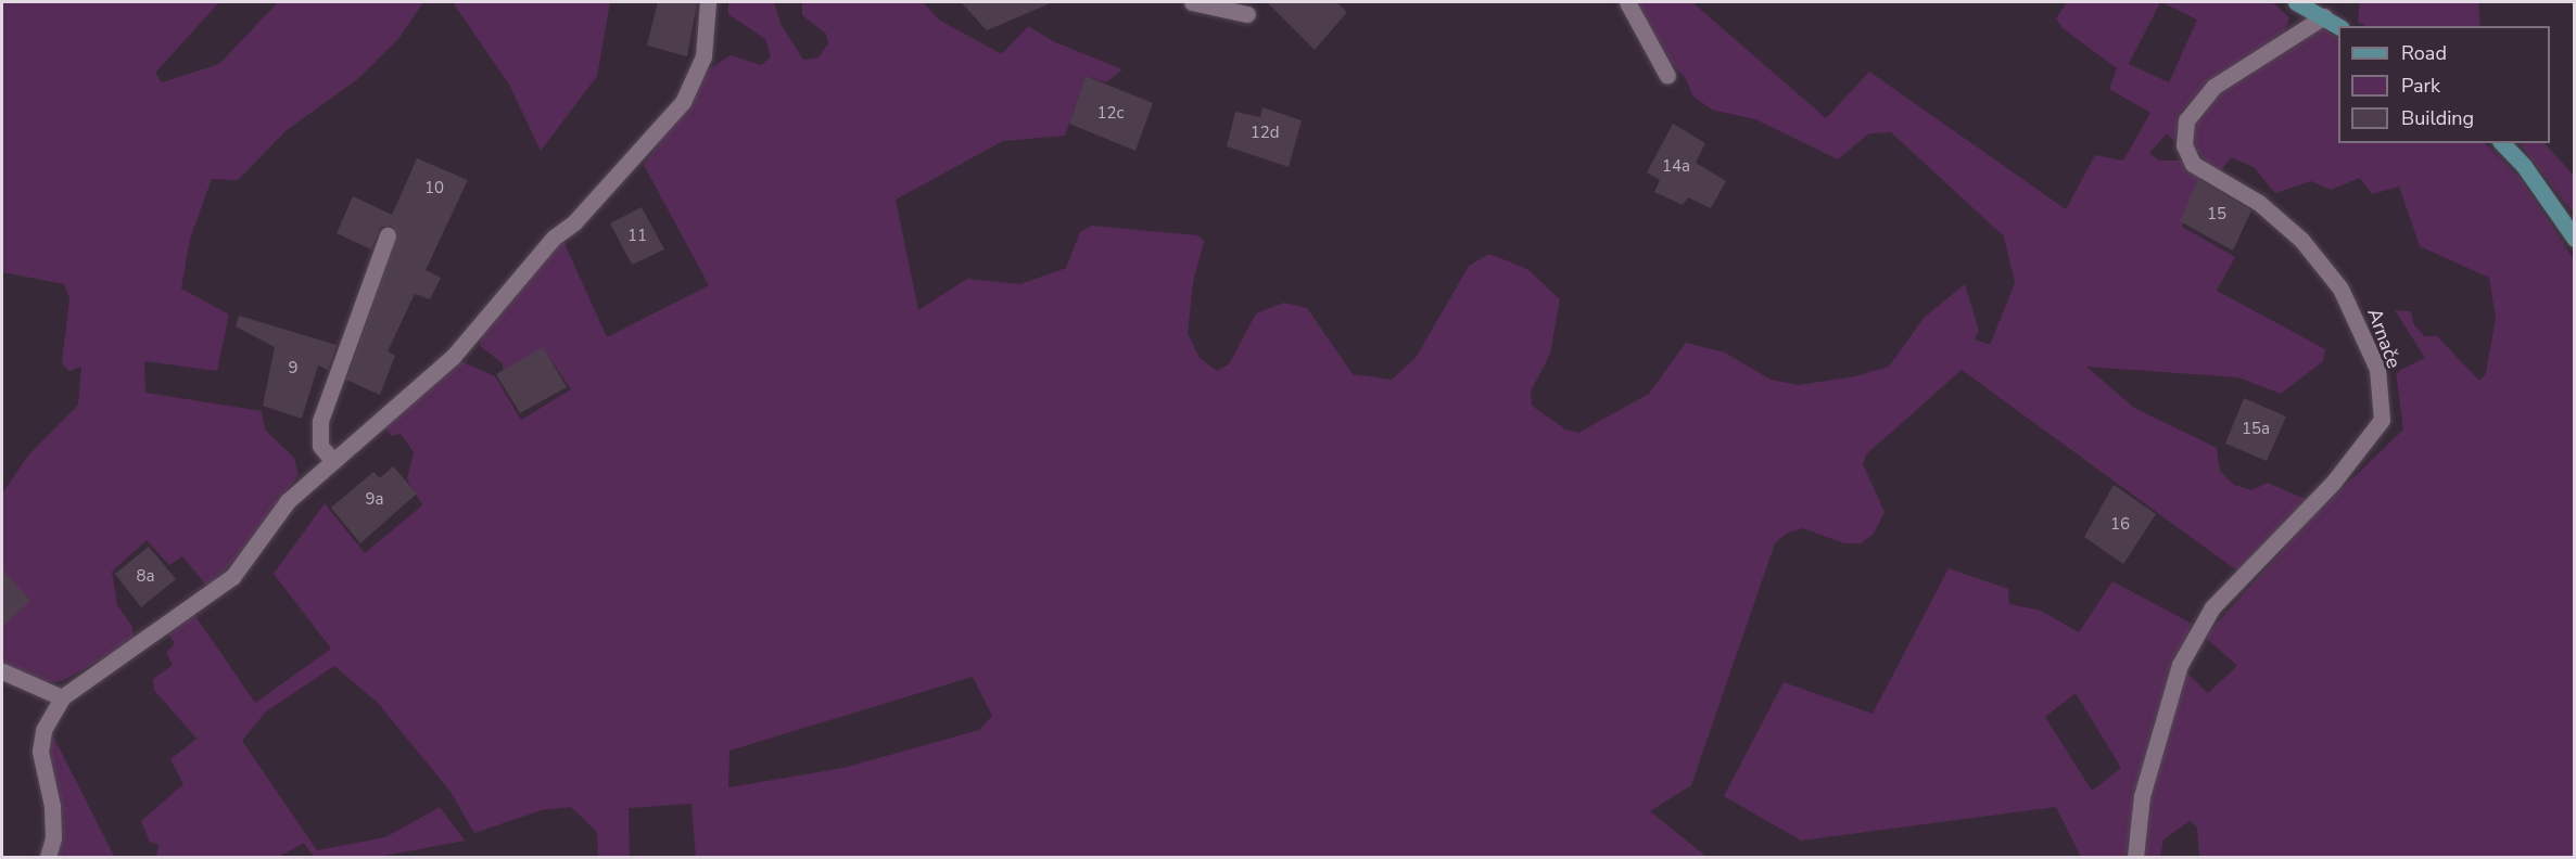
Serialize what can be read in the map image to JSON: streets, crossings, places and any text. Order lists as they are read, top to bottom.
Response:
{
  "streets": {
    "street": ["Arnače"]
  },
  "house_numbers": [
    "12c",
    "12d",
    "14a",
    "10",
    "15",
    "11",
    "9",
    "15a",
    "9a",
    "16",
    "8a"
  ],
  "legend": ["Road", "Park", "Building"]
}
